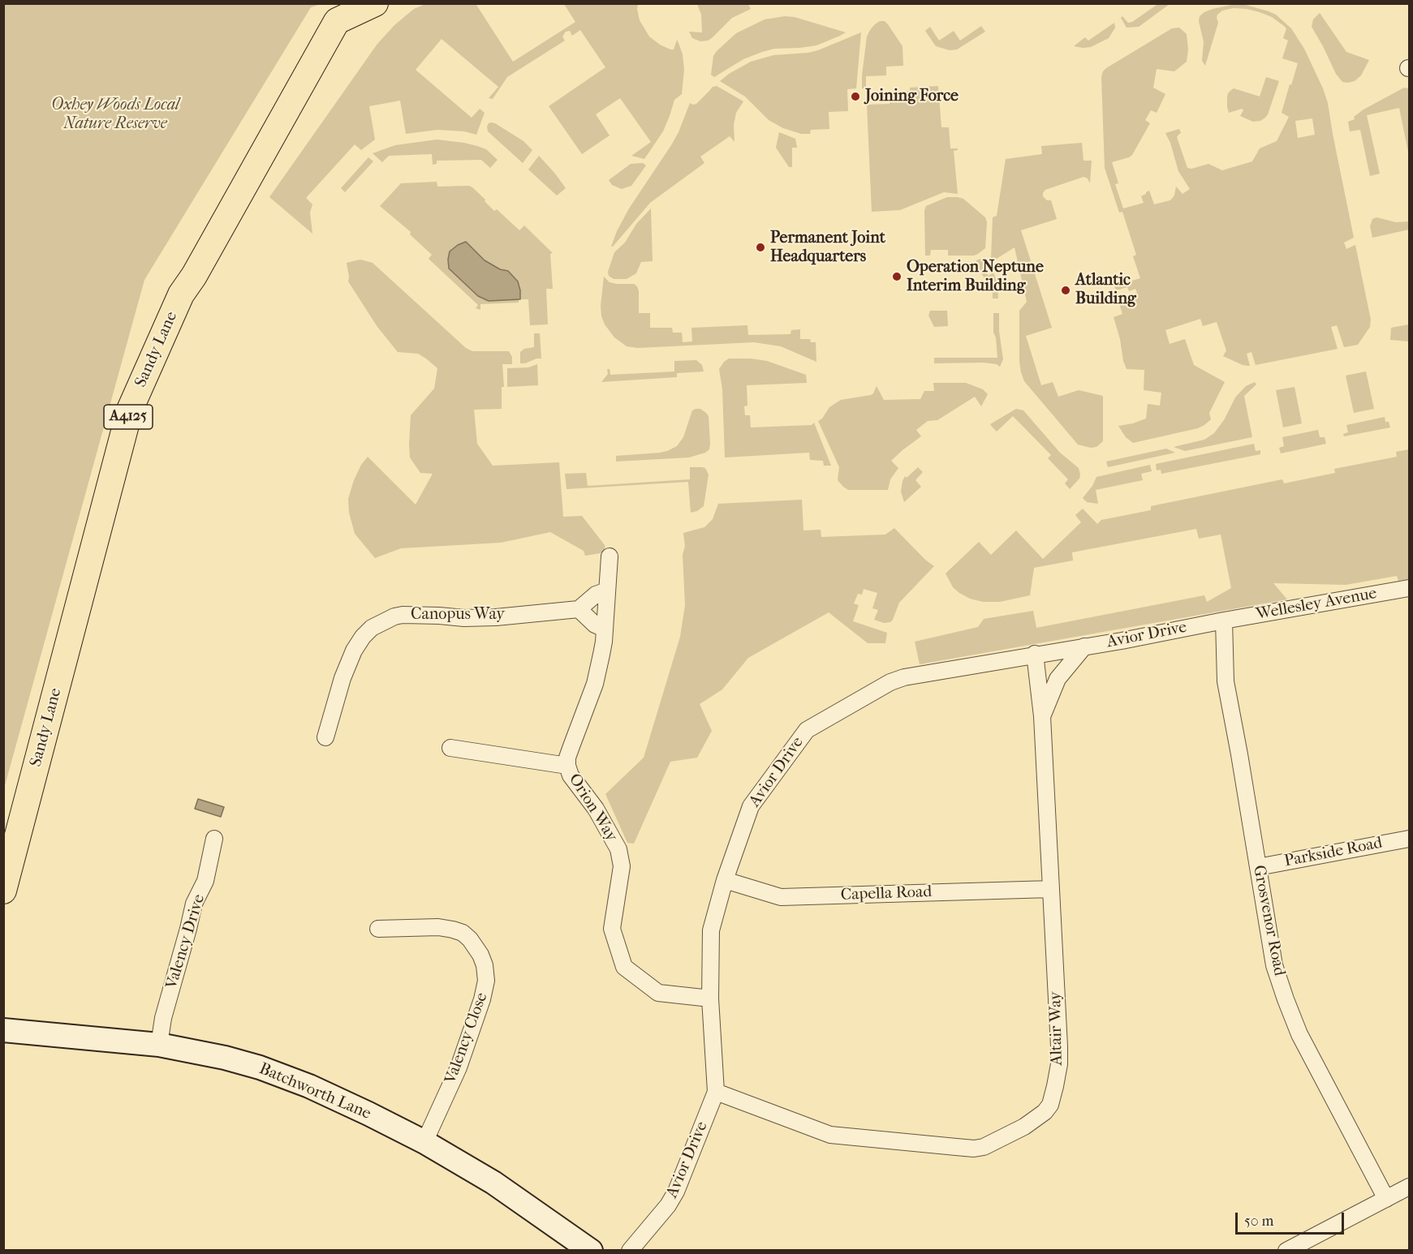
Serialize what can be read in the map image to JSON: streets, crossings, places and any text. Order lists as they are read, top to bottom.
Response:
{
  "streets": {
    "main road": ["Sandy Lane", "A4125"],
    "street": [
      "Wellesley Avenue",
      "Canopus Way",
      "Avior Drive",
      "Orion Way",
      "Parkside Road",
      "Capella Road",
      "Grosvenor Road",
      "Valency Drive",
      "Altair Way",
      "Valency Close",
      "Batchworth Lane"
    ]
  },
  "crossings": [
    ["Wellesley Avenue", "Avior Drive"],
    ["Wellesley Avenue", "Grosvenor Road"],
    ["Avior Drive", "Orion Way"],
    ["Avior Drive", "Capella Road"],
    ["Avior Drive", "Grosvenor Road"],
    ["Avior Drive", "Altair Way"],
    ["Parkside Road", "Grosvenor Road"],
    ["Capella Road", "Altair Way"],
    ["Valency Drive", "Batchworth Lane"],
    ["Valency Close", "Batchworth Lane"]
  ],
  "parks": ["Oxhey Woods Local Nature Reserve"],
  "places": [
    "Joining Force",
    "Permanent Joint Headquarters",
    "Operation Neptune Interim Building",
    "Atlantic Building"
  ],
  "scale_bar": "50 m"
}
